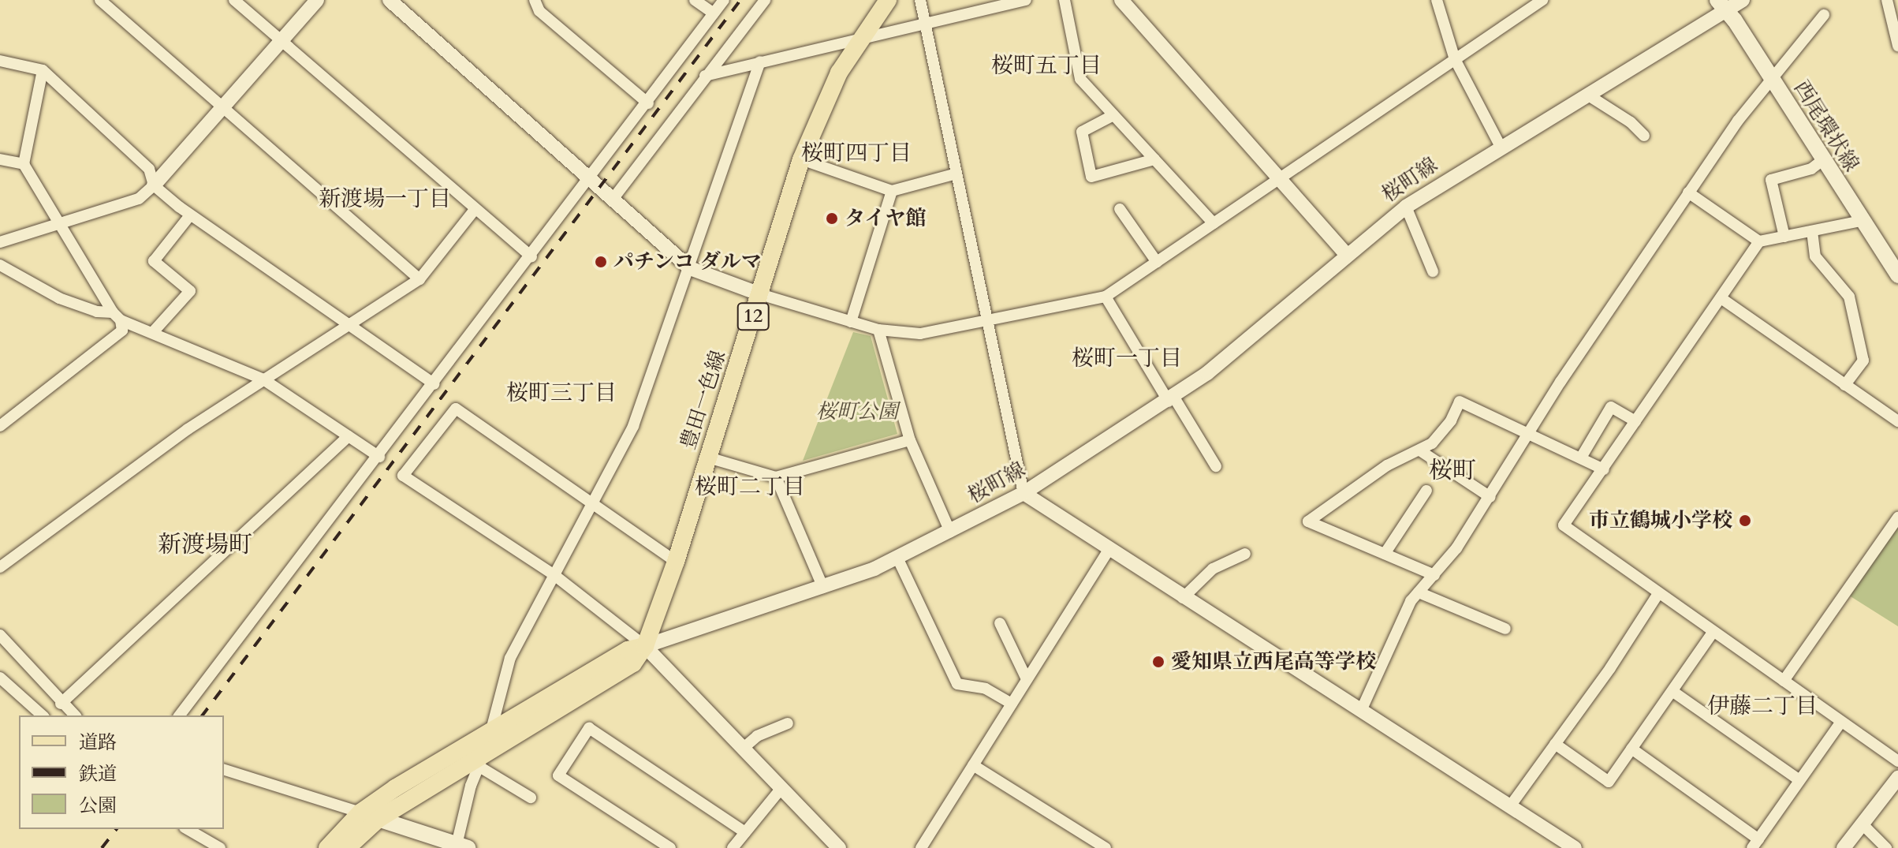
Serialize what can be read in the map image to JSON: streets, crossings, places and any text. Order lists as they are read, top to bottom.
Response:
{
  "streets": {
    "main road": ["西尾環状線", "12", "豊田一色線"],
    "street": ["桜町線"]
  },
  "crossings": [
    ["西尾環状線", "桜町線"],
    ["桜町線", "豊田一色線"]
  ],
  "districts": [
    "桜町五丁目",
    "桜町四丁目",
    "新渡場一丁目",
    "桜町一丁目",
    "桜町三丁目",
    "桜町",
    "桜町二丁目",
    "新渡場町",
    "伊藤二丁目"
  ],
  "parks": ["桜町公園"],
  "places": [
    "タイヤ館",
    "パチンコ ダルマ",
    "市立鶴城小学校",
    "愛知県立西尾高等学校"
  ],
  "legend": ["道路", "鉄道", "公園"]
}
